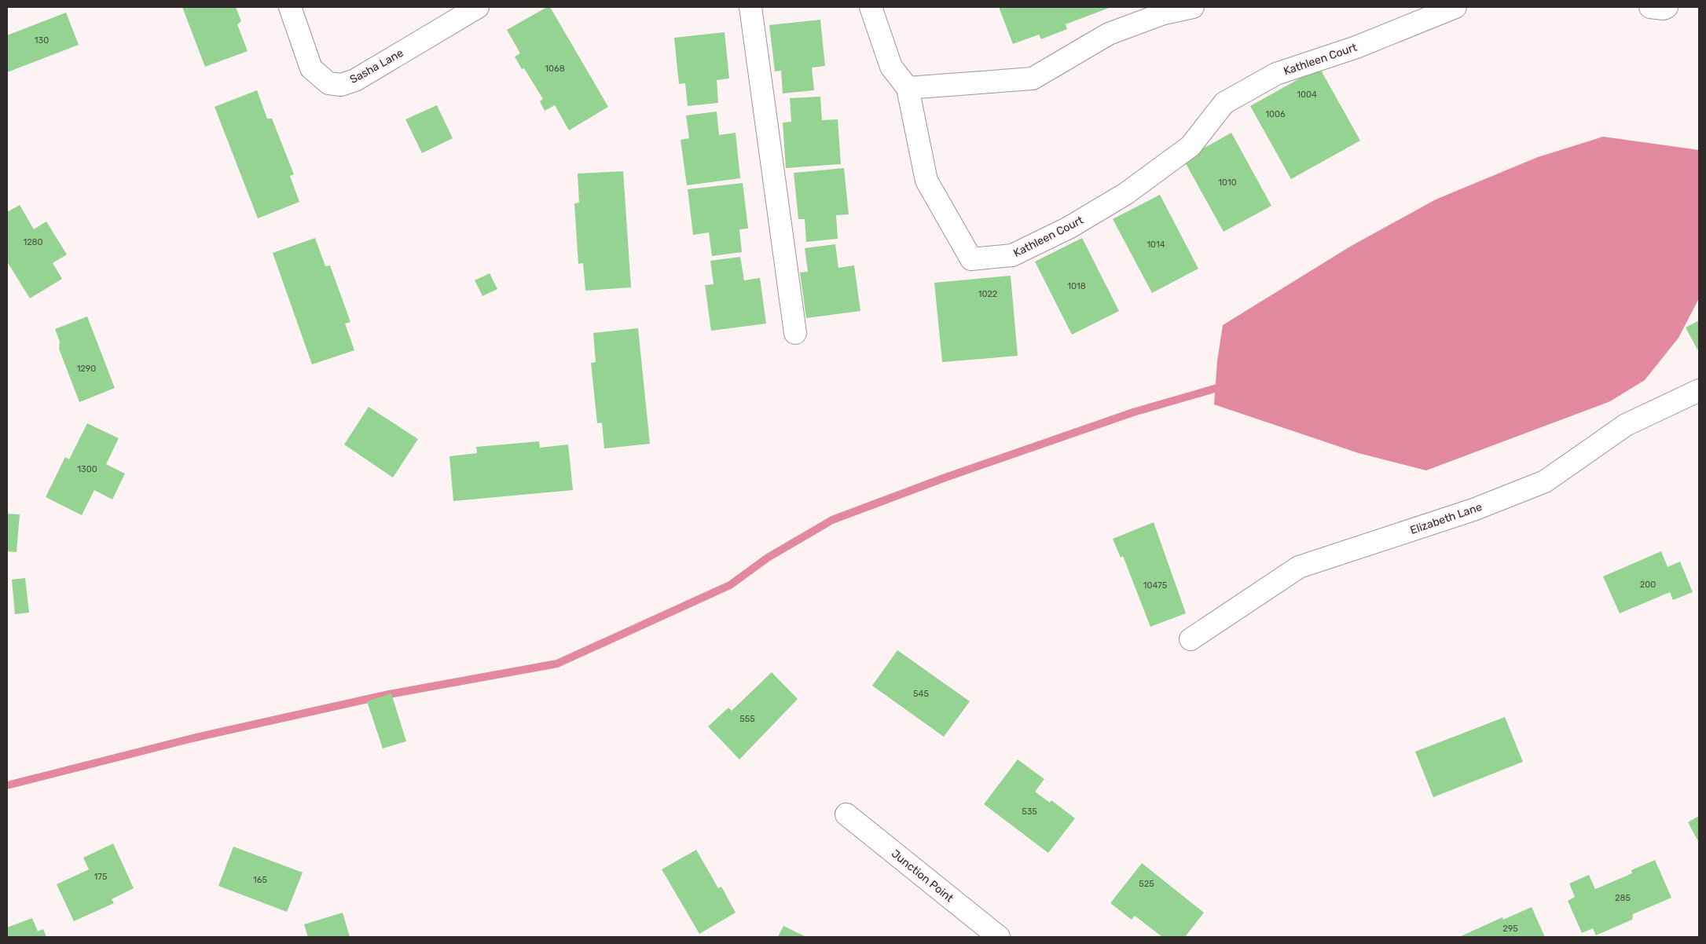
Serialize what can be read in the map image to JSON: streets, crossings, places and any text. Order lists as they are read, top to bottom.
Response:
{
  "streets": {
    "street": [
      "Kathleen Court",
      "Sasha Lane",
      "Elizabeth Lane",
      "Junction Point"
    ]
  },
  "house_numbers": [
    "130",
    "1068",
    "1004",
    "1006",
    "1010",
    "1280",
    "1014",
    "1018",
    "1022",
    "1290",
    "1300",
    "200",
    "10475",
    "545",
    "555",
    "535",
    "175",
    "165",
    "525",
    "285",
    "295"
  ]
}
